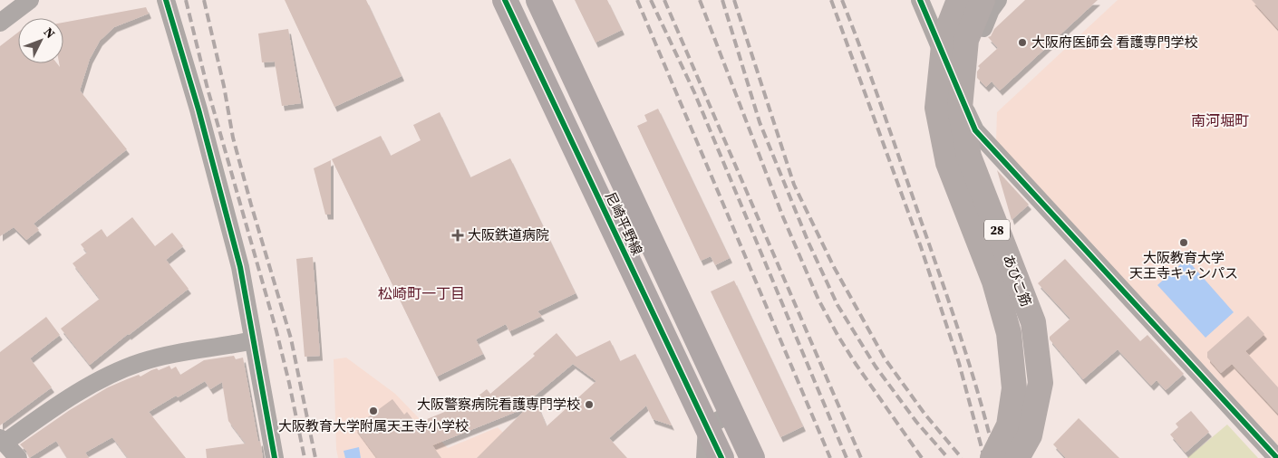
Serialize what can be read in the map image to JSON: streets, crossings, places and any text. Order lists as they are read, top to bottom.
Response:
{
  "streets": {
    "main road": ["28", "あびこ筋"],
    "street": ["尼崎平野線"]
  },
  "districts": ["南河堀町", "松崎町一丁目"],
  "places": {
    "other": [
      "大阪府医師会 看護専門学校",
      "大阪教育大学 天王寺キャンパス",
      "大阪警察病院看護専門学校",
      "大阪教育大学附属天王寺小学校"
    ],
    "health": ["大阪鉄道病院"]
  },
  "north": "top right"
}
